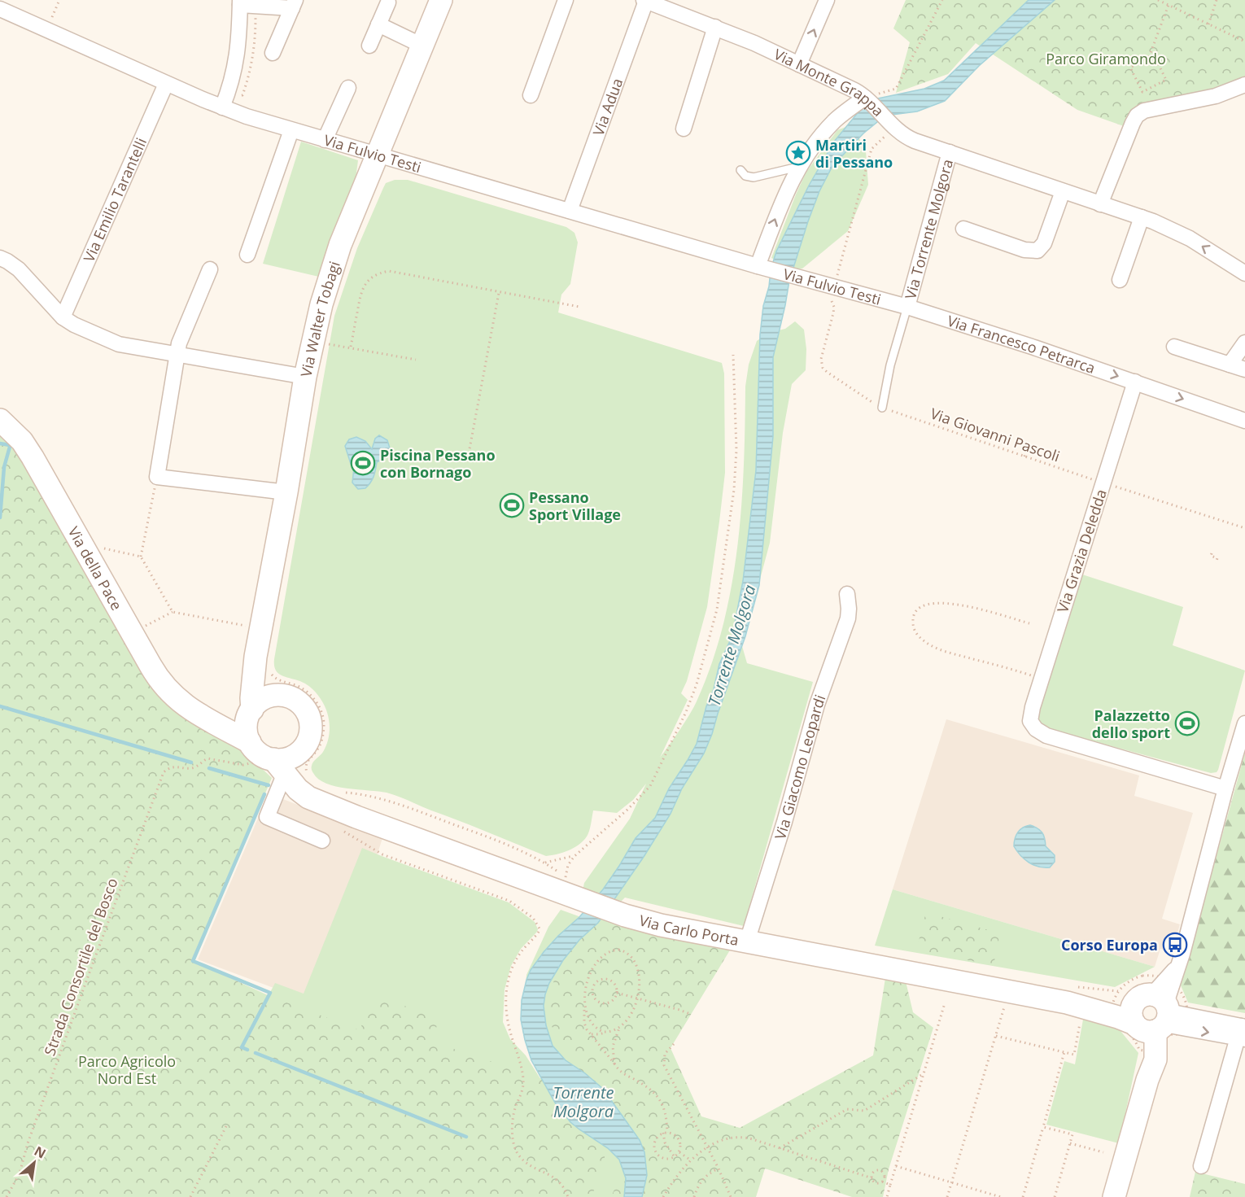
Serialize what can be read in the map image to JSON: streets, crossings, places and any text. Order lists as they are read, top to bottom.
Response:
{
  "streets": {
    "street": [
      "Via Monte Grappa",
      "Via Adua",
      "Via Fulvio Testi",
      "Via Emilio Tarantelli",
      "Via Torrente Molgora",
      "Via Walter Tobagi",
      "Via Francesco Petrarca",
      "Via Grazia Deledda",
      "Via della Pace",
      "Via Giacomo Leopardi",
      "Via Carlo Porta"
    ],
    "path": ["Via Giovanni Pascoli", "Strada Consortile del Bosco"]
  },
  "crossings": [
    ["Via Monte Grappa", "Via Adua"],
    ["Via Monte Grappa", "Via Torrente Molgora"],
    ["Via Adua", "Via Fulvio Testi"],
    ["Via Fulvio Testi", "Via Emilio Tarantelli"],
    ["Via Fulvio Testi", "Via Torrente Molgora"],
    ["Via Fulvio Testi", "Via Walter Tobagi"],
    ["Via Fulvio Testi", "Via Francesco Petrarca"],
    ["Via Fulvio Testi", "Via Giovanni Pascoli"],
    ["Via Torrente Molgora", "Via Francesco Petrarca"],
    ["Via Walter Tobagi", "Via della Pace"],
    ["Via Walter Tobagi", "Via Carlo Porta"],
    ["Via Walter Tobagi", "Strada Consortile del Bosco"],
    ["Via Francesco Petrarca", "Via Grazia Deledda"],
    ["Via Giovanni Pascoli", "Via Grazia Deledda"],
    ["Via della Pace", "Via Carlo Porta"],
    ["Via della Pace", "Strada Consortile del Bosco"],
    ["Via Giacomo Leopardi", "Via Carlo Porta"],
    ["Via Carlo Porta", "Strada Consortile del Bosco"]
  ],
  "one_way": ["Via Francesco Petrarca"],
  "water": ["Torrente Molgora"],
  "parks": ["Parco Giramondo", "Parco Agricolo Nord Est"],
  "places": {
    "place": ["Martiri di Pessano"],
    "sports": ["Piscina Pessano con Bornago", "Pessano Sport Village", "Palazzetto dello sport"],
    "bus stop": ["Corso Europa"]
  },
  "north": "top right"
}
